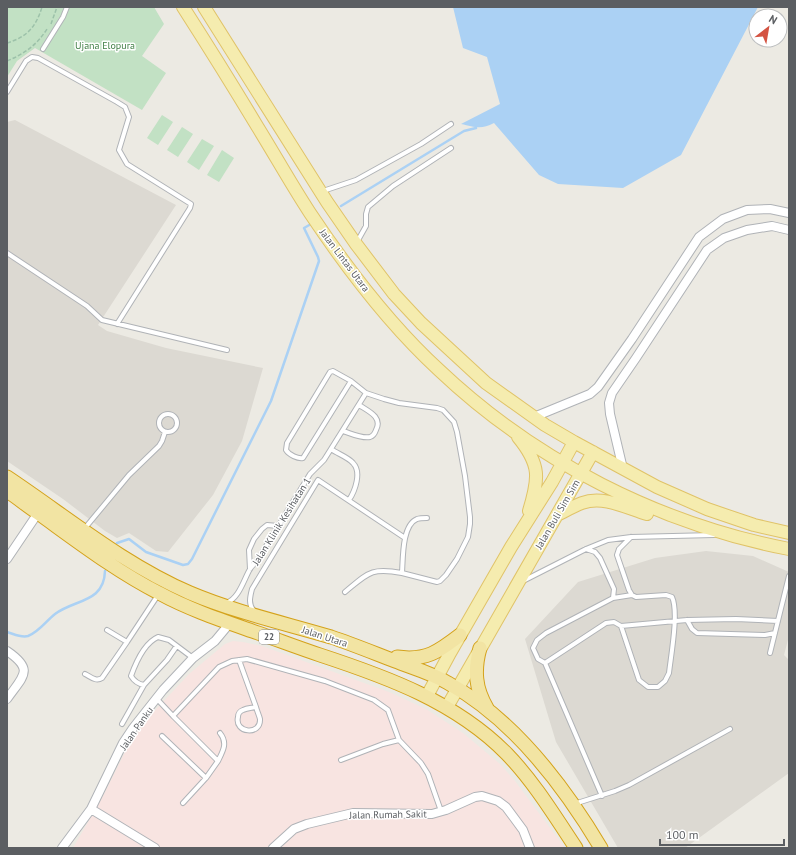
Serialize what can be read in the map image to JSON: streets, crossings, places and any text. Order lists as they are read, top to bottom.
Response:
{
  "streets": {
    "highway": ["Jalan Utara", "22"],
    "main road": ["Jalan Lintas Utara", "Jalan Buli Sim Sim"],
    "street": ["Jalan Panku", "Jalan Rumah Sakit"],
    "lane": ["Jalan Klinik Kesihatan 1"]
  },
  "crossings": [
    ["Jalan Lintas Utara", "Jalan Buli Sim Sim"],
    ["Jalan Buli Sim Sim", "Jalan Utara"],
    ["Jalan Klinik Kesihatan 1", "Jalan Utara"],
    ["Jalan Utara", "Jalan Panku"]
  ],
  "parks": ["Ujana Elopura"],
  "scale_bar": "100 m",
  "north": "top right"
}
